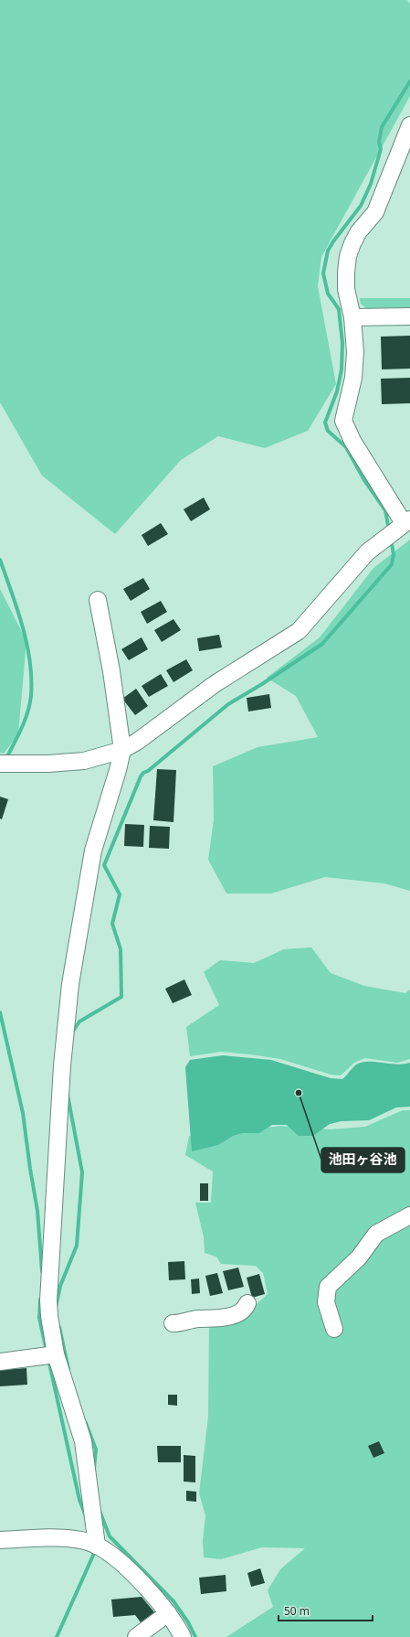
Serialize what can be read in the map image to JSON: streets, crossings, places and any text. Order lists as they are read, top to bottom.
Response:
{
  "places": ["池田ヶ谷池"],
  "scale_bar": "50 m"
}
